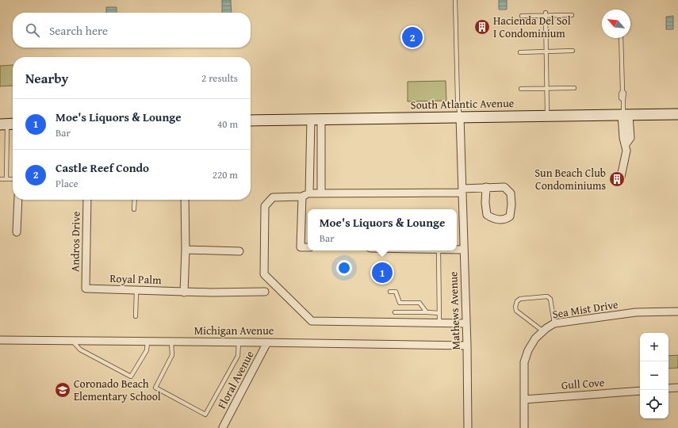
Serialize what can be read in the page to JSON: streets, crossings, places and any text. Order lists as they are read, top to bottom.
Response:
{
  "streets": {
    "street": [
      "South Atlantic Avenue",
      "Andros Drive",
      "Royal Palm",
      "Sea Mist Drive",
      "Mathews Avenue",
      "Michigan Avenue",
      "Floral Avenue",
      "Gull Cove"
    ]
  },
  "crossings": [
    ["South Atlantic Avenue", "Mathews Avenue"],
    ["Andros Drive", "Royal Palm"],
    ["Sea Mist Drive", "Gull Cove"],
    ["Mathews Avenue", "Michigan Avenue"],
    ["Michigan Avenue", "Floral Avenue"]
  ],
  "places": {
    "building": ["Hacienda Del Sol I Condominium", "Sun Beach Club Condominiums"],
    "school or university": ["Coronado Beach Elementary School"]
  },
  "north": "top left",
  "page": {
    "search": "Search here",
    "pins": ["2", "1"],
    "heading": ["Nearby", "2 results"],
    "list": [
      {
        "mark": "1",
        "name": "Moe's Liquors & Lounge",
        "note": "Bar",
        "value": "40 m"
      },
      {
        "mark": "2",
        "name": "Castle Reef Condo",
        "note": "Place",
        "value": "220 m"
      }
    ],
    "popup": ["Moe's Liquors & Lounge", "Bar"],
    "map_buttons": ["+", "−"]
  }
}
